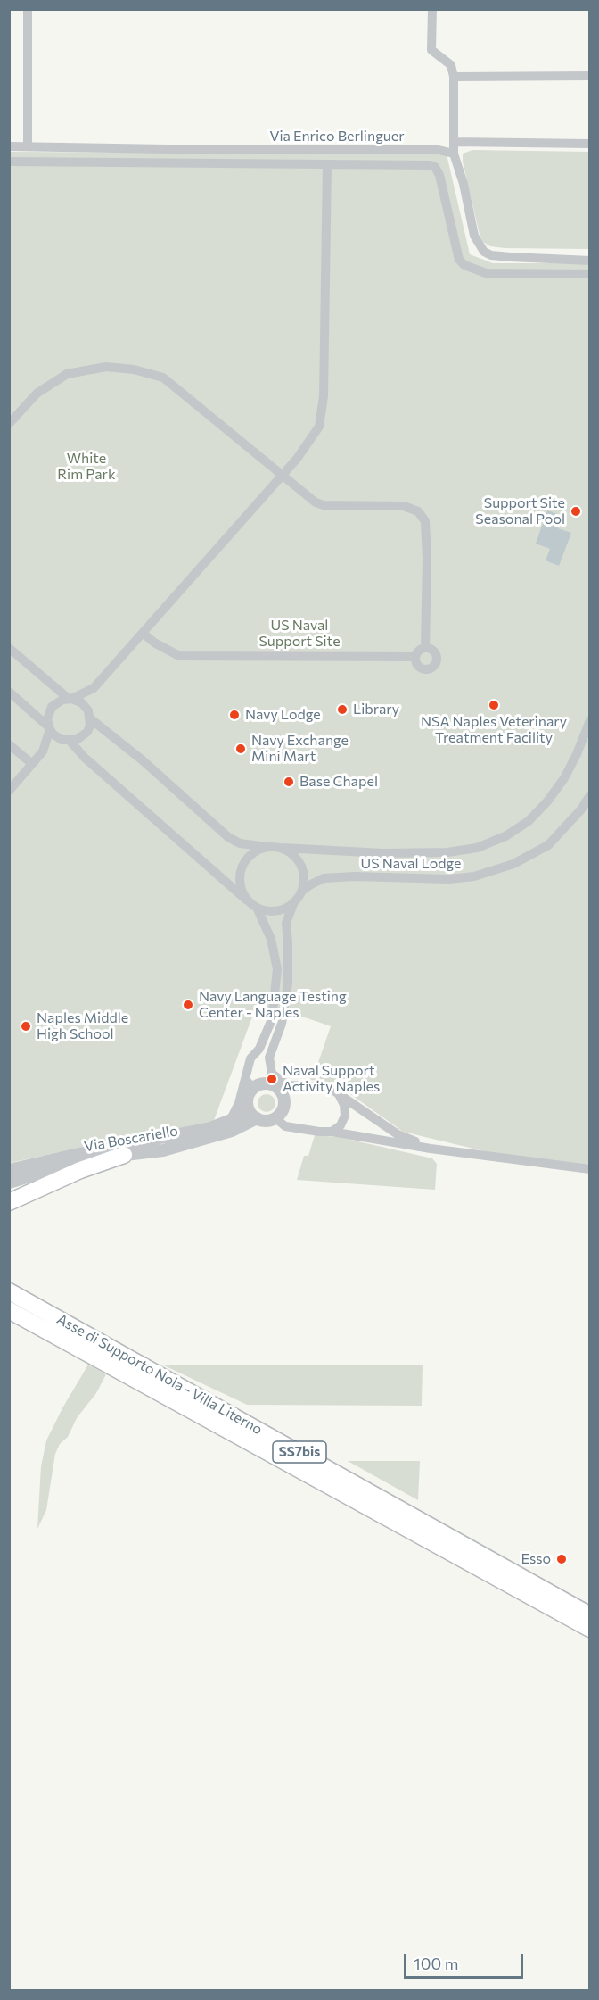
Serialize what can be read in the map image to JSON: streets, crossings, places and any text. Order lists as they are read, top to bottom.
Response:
{
  "streets": {
    "highway": ["Asse di Supporto Nola - Villa Literno", "SS7bis"],
    "street": ["Via Enrico Berlinguer", "US Naval Lodge", "Via Boscariello"]
  },
  "parks": ["White Rim Park", "US Naval Support Site"],
  "places": [
    "Support Site Seasonal Pool",
    "NSA Naples Veterinary Treatment Facility",
    "Library",
    "Navy Lodge",
    "Navy Exchange Mini Mart",
    "Base Chapel",
    "Navy Language Testing Center - Naples",
    "Naples Middle High School",
    "Naval Support Activity Naples",
    "Esso"
  ],
  "scale_bar": "100 m"
}
